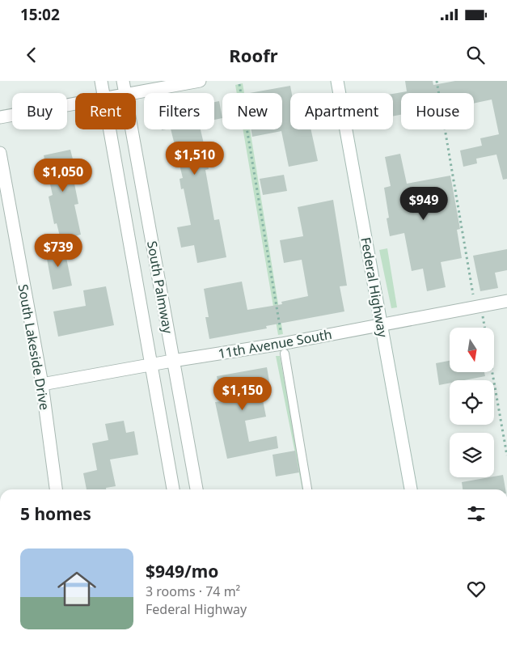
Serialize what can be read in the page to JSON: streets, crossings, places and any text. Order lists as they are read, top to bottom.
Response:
{
  "streets": {
    "street": [
      "South Palmway",
      "Federal Highway",
      "11th Avenue South",
      "South Lakeside Drive"
    ]
  },
  "crossings": [
    ["South Palmway", "11th Avenue South"],
    ["Federal Highway", "11th Avenue South"],
    ["11th Avenue South", "South Lakeside Drive"]
  ],
  "north": "bottom",
  "page": {
    "status": "15:02",
    "header": "Roofr",
    "chip": [
      "Buy",
      "Rent",
      "Filters",
      "New",
      "Apartment",
      "House"
    ],
    "price": [
      "$1,510",
      "$1,050",
      "$949",
      "$739",
      "$1,150"
    ],
    "heading": "5 homes",
    "list": [
      {
        "name": "$949/mo",
        "note": "3 rooms · 74 m² · Federal Highway"
      }
    ]
  }
}
